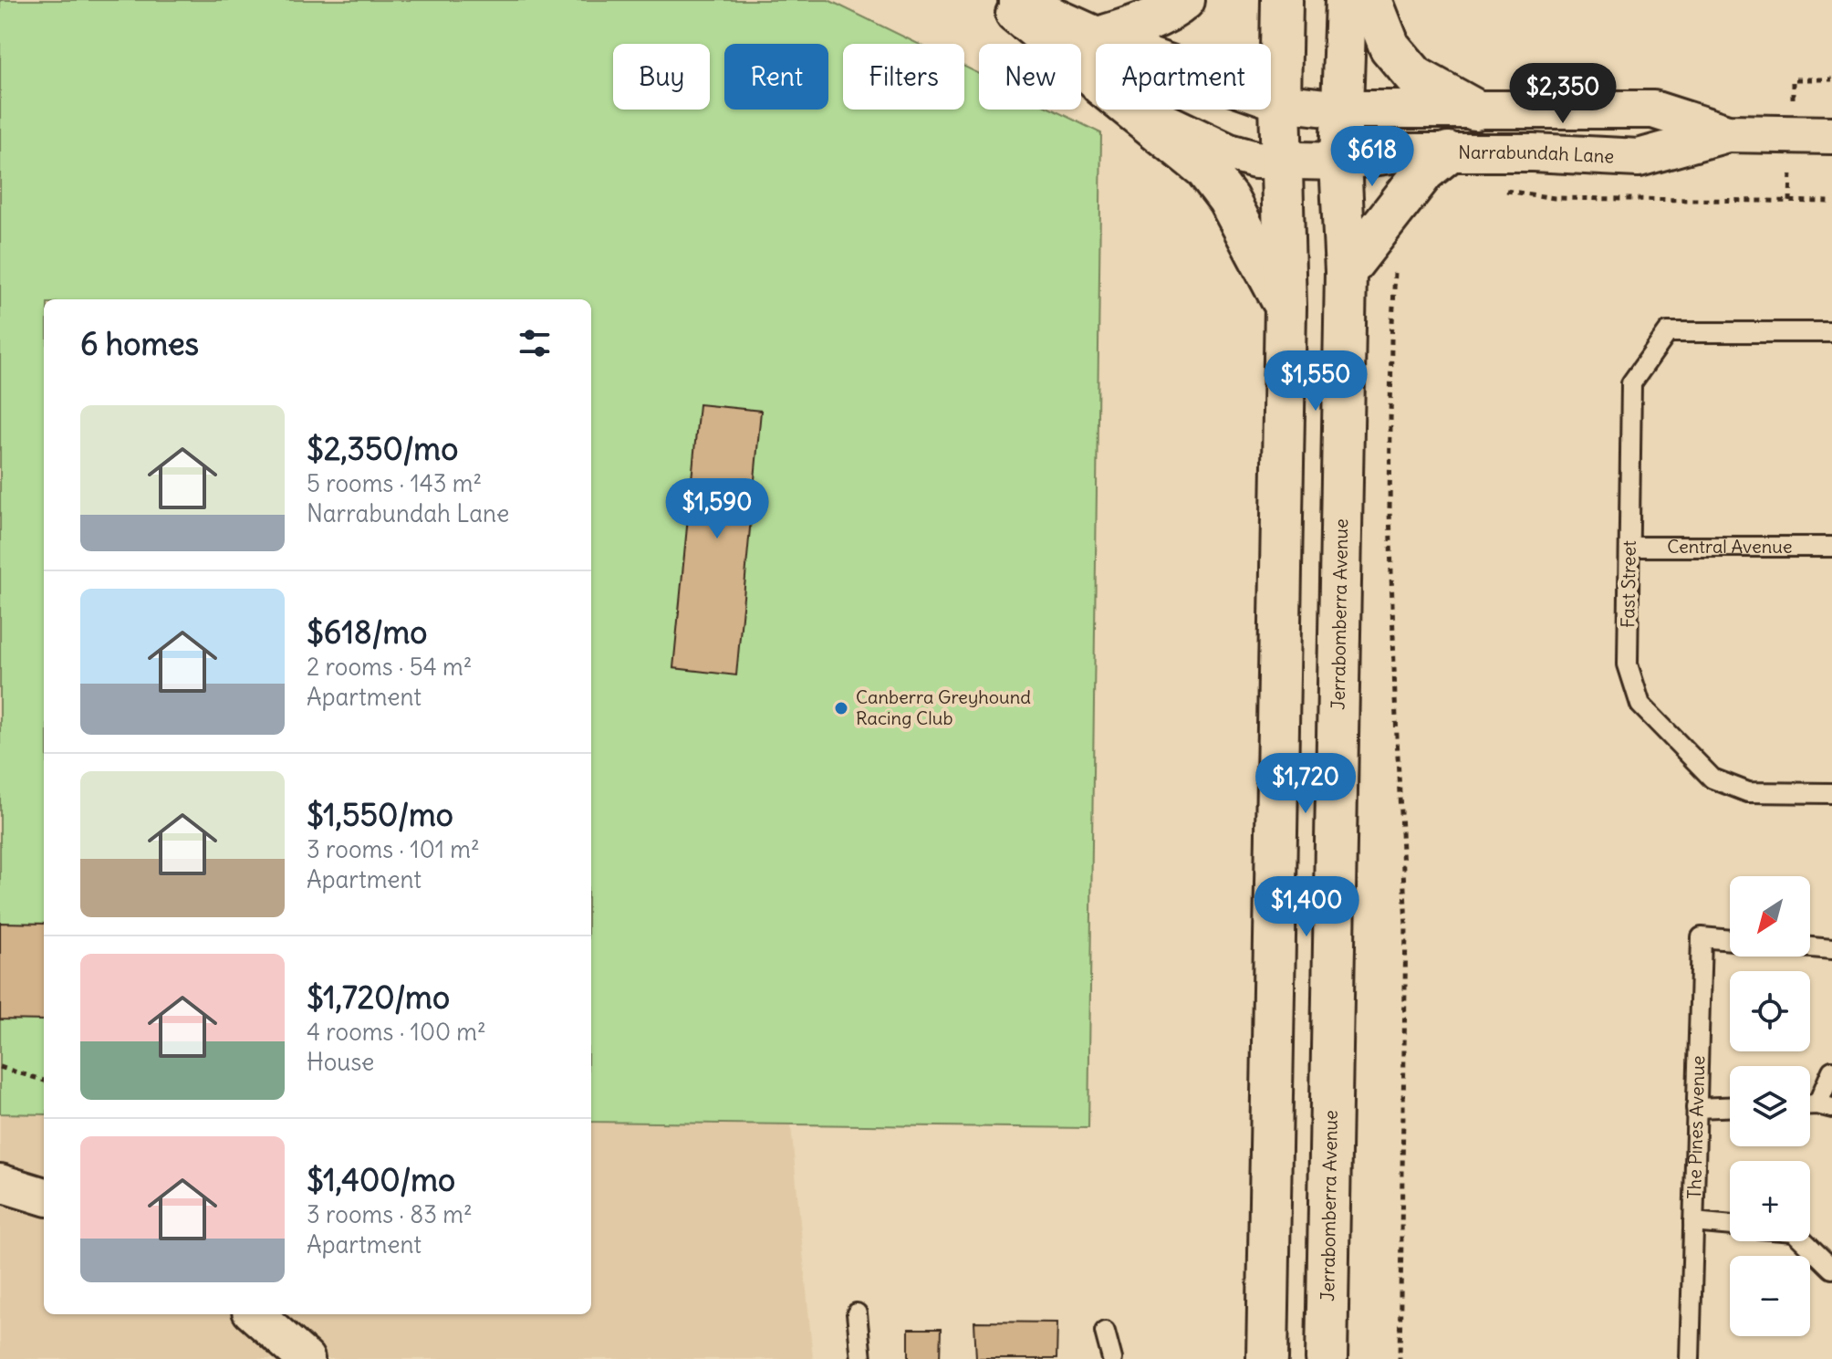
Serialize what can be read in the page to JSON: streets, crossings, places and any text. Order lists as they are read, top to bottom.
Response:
{
  "streets": {
    "street": ["Narrabundah Lane", "Jerrabomberra Avenue"],
    "lane": ["Central Avenue", "Fast Street", "The Pines Avenue"]
  },
  "crossings": [
    ["Narrabundah Lane", "Jerrabomberra Avenue"],
    ["Central Avenue", "Fast Street"]
  ],
  "places": ["Canberra Greyhound Racing Club"],
  "north": "bottom left",
  "page": {
    "chip": [
      "Buy",
      "Rent",
      "Filters",
      "New",
      "Apartment"
    ],
    "price": [
      "$2,350",
      "$618",
      "$1,550",
      "$1,590",
      "$1,720",
      "$1,400"
    ],
    "heading": "6 homes",
    "list": [
      {
        "name": "$2,350/mo",
        "note": "5 rooms · 143 m² · Narrabundah Lane"
      },
      {
        "name": "$618/mo",
        "note": "2 rooms · 54 m² · Apartment"
      },
      {
        "name": "$1,550/mo",
        "note": "3 rooms · 101 m² · Apartment"
      },
      {
        "name": "$1,720/mo",
        "note": "4 rooms · 100 m² · House"
      },
      {
        "name": "$1,400/mo",
        "note": "3 rooms · 83 m² · Apartment"
      }
    ],
    "map_buttons": ["+", "−"]
  }
}
